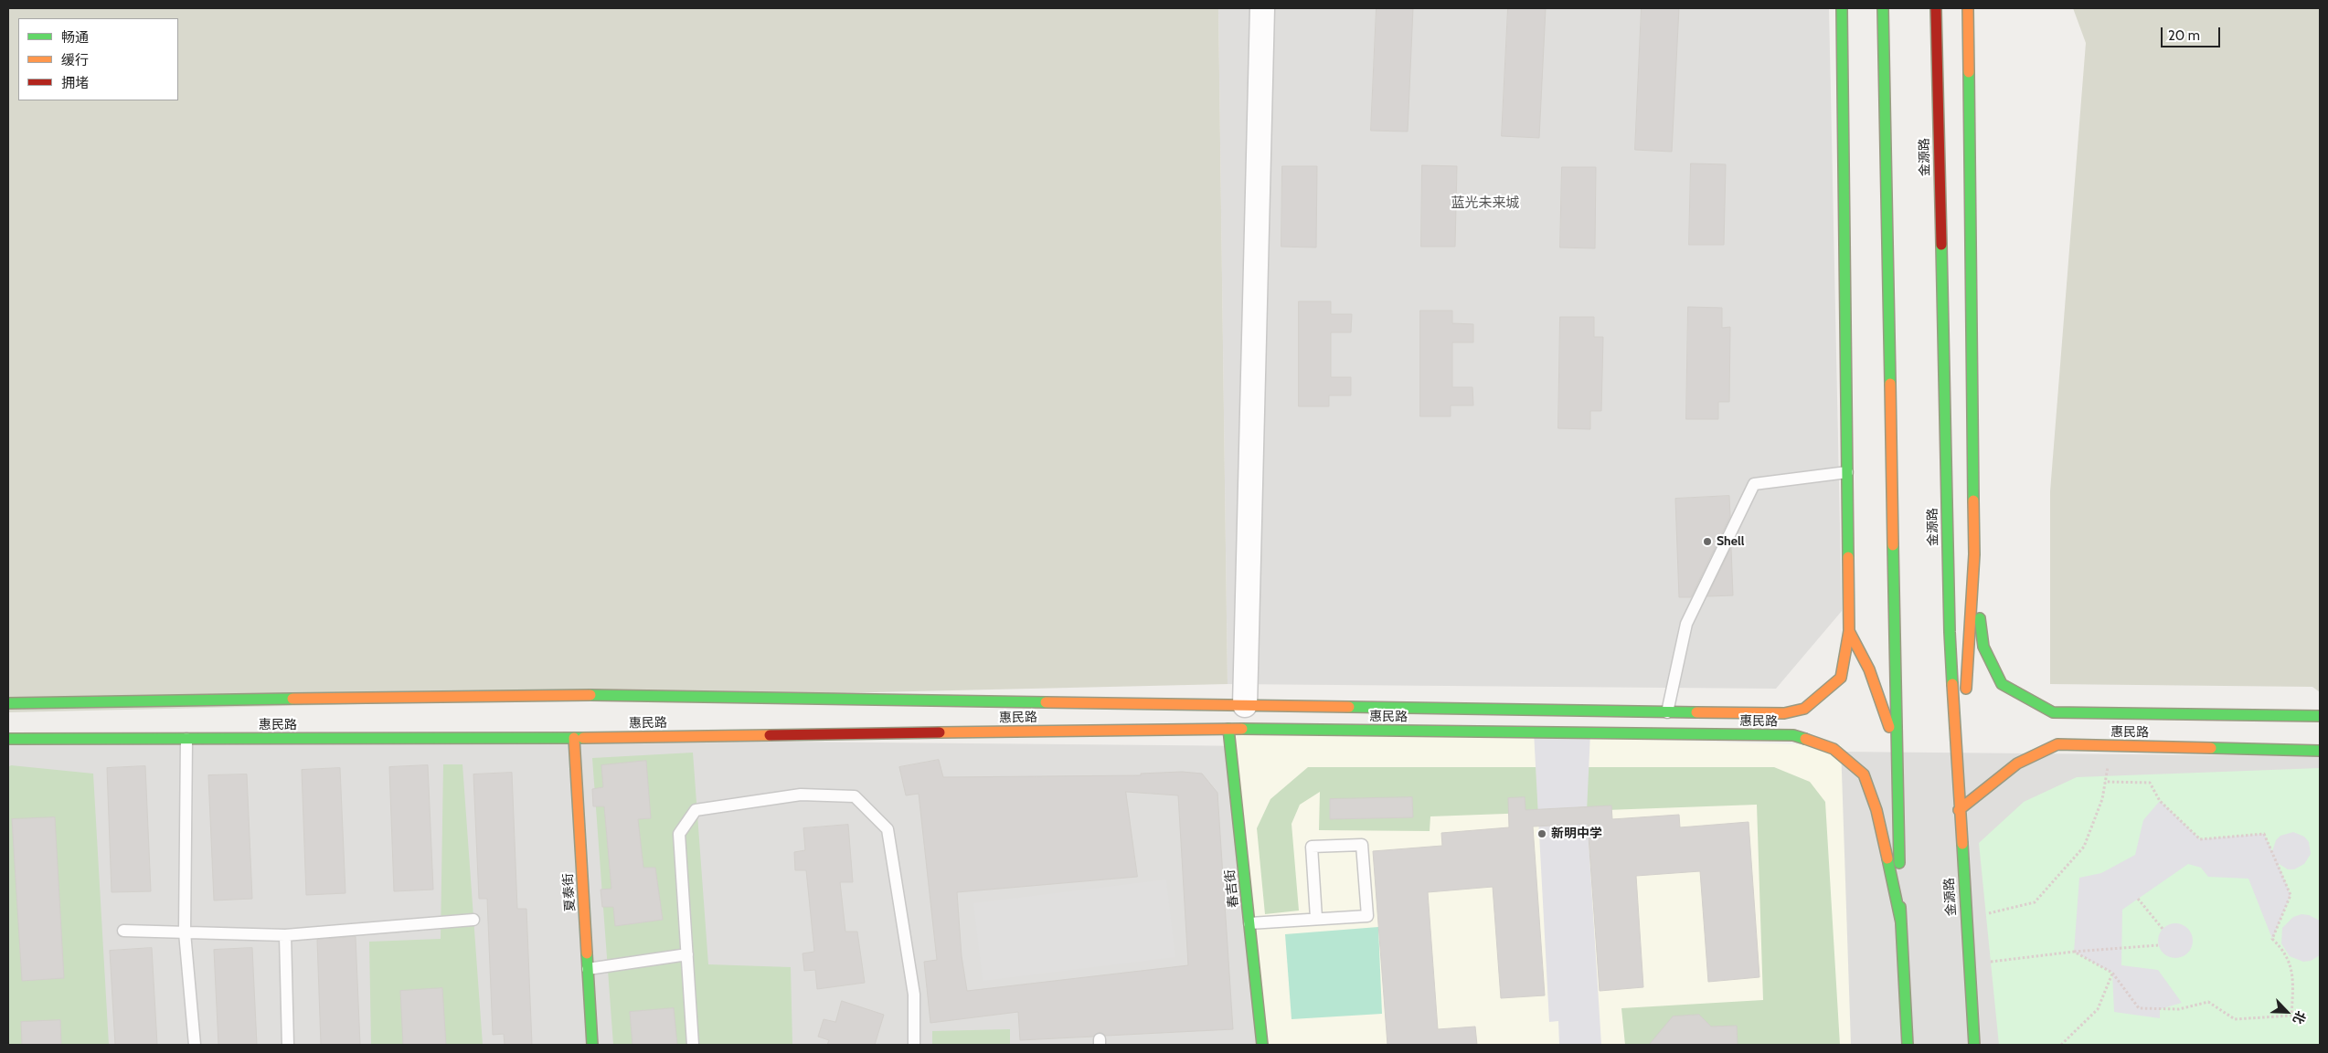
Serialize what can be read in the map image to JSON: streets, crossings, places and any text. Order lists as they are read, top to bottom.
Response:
{
  "streets": {
    "street": [
      "金源路",
      "惠民路",
      "春吉街",
      "夏泰街"
    ]
  },
  "crossings": [
    ["金源路", "惠民路"],
    ["惠民路", "春吉街"],
    ["惠民路", "夏泰街"]
  ],
  "districts": ["蓝光未来城"],
  "places": ["Shell", "新明中学"],
  "legend": ["畅通", "缓行", "拥堵"],
  "scale_bar": "20 m",
  "north": "bottom right"
}
